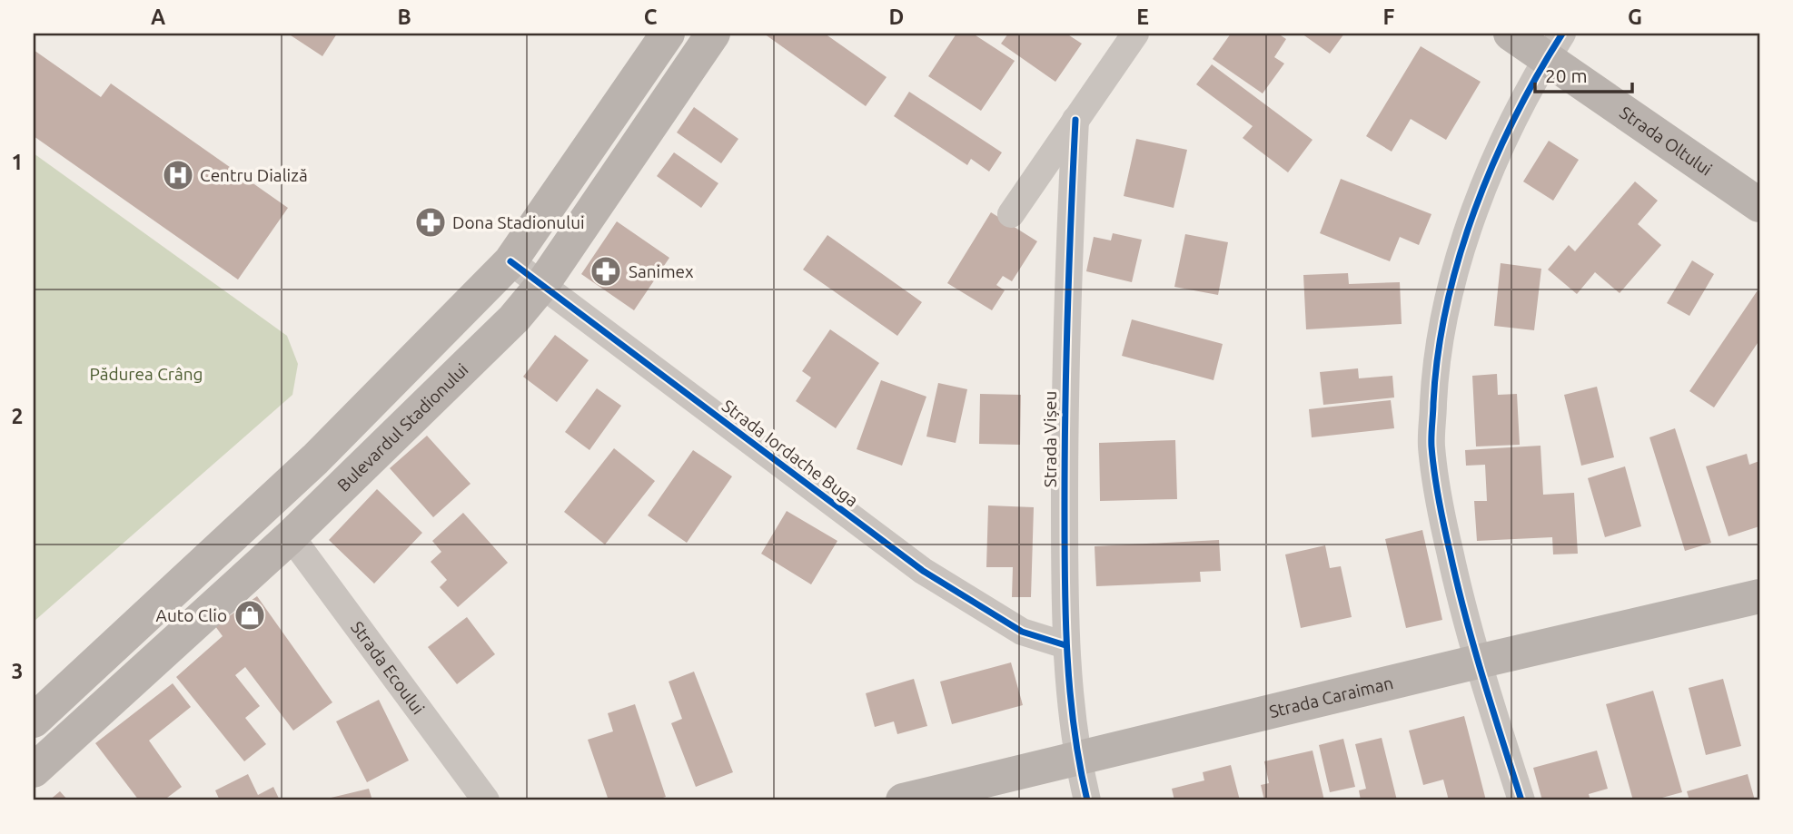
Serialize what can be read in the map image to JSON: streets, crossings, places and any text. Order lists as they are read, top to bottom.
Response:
{
  "streets": {
    "main road": ["Strada Oltului", "Bulevardul Stadionului", "Strada Caraiman"],
    "street": ["Strada Vișeu", "Strada Iordache Buga", "Strada Ecoului"]
  },
  "crossings": [
    ["Bulevardul Stadionului", "Strada Iordache Buga"],
    ["Bulevardul Stadionului", "Strada Ecoului"],
    ["Strada Vișeu", "Strada Iordache Buga"],
    ["Strada Vișeu", "Strada Caraiman"]
  ],
  "parks": ["Pădurea Crâng"],
  "places": {
    "hospital": ["Centru Dializă"],
    "pharmacy": ["Dona Stadionului", "Sanimex"],
    "shop": ["Auto Clio"]
  },
  "scale_bar": "20 m",
  "grid": {
    "columns": [
      "A",
      "B",
      "C",
      "D",
      "E",
      "F",
      "G"
    ],
    "rows": ["1", "2", "3"]
  }
}
